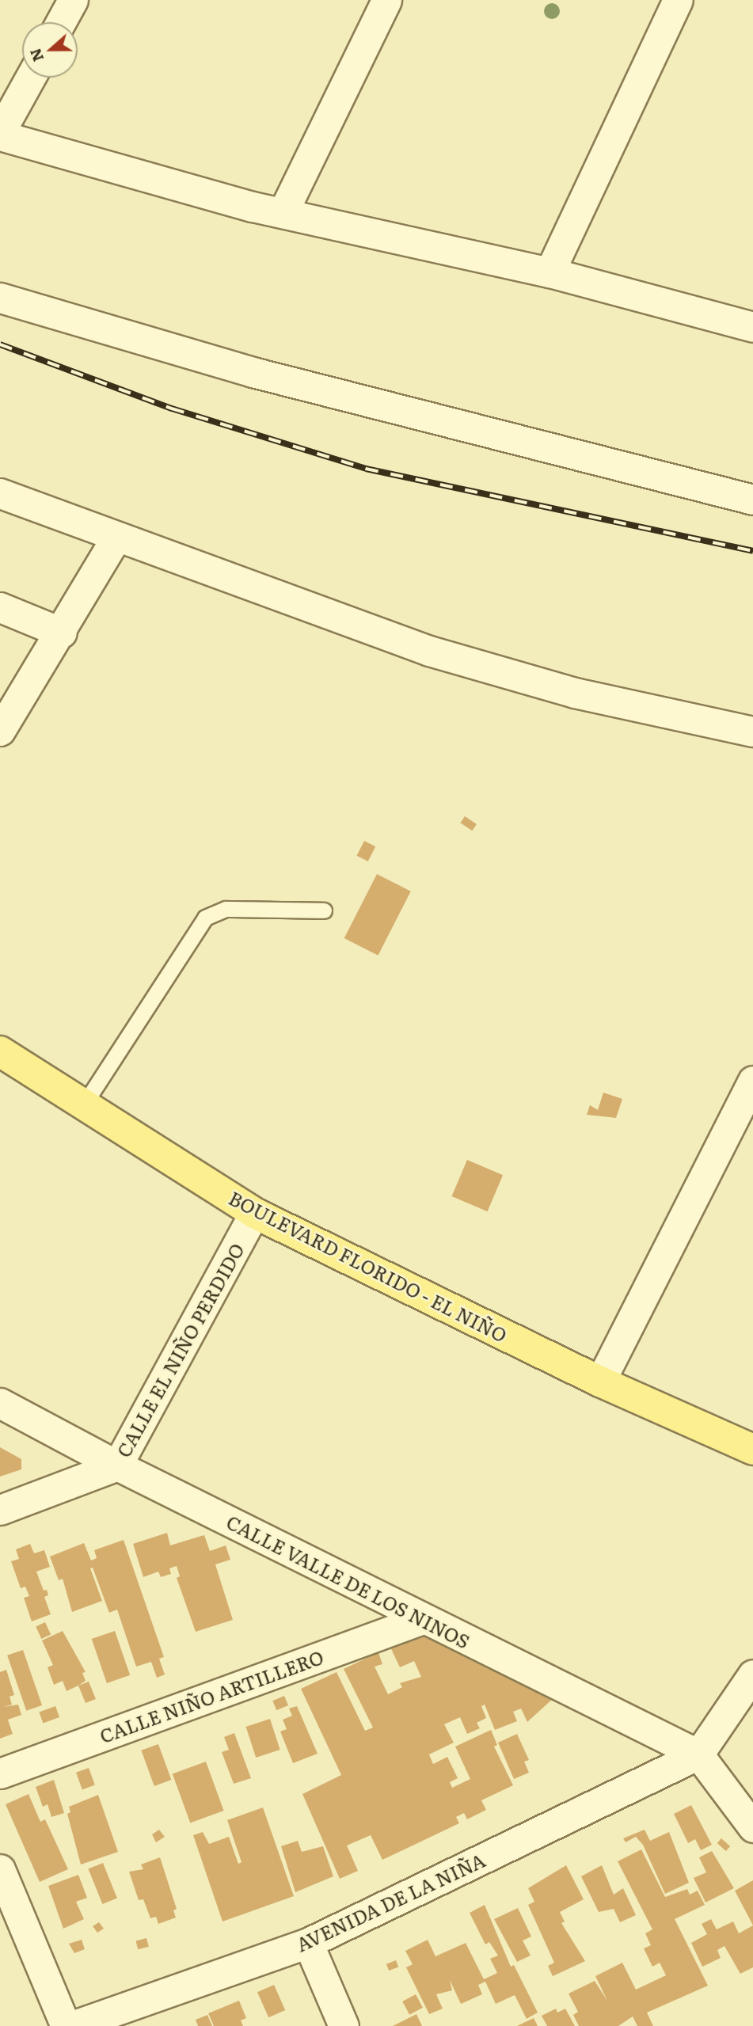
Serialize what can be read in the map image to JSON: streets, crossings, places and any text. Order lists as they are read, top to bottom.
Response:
{
  "streets": {
    "main road": ["BOULEVARD FLORIDO - EL NIÑO"],
    "street": [
      "CALLE EL NIÑO PERDIDO",
      "CALLE VALLE DE LOS NINOS",
      "CALLE NIÑO ARTILLERO",
      "AVENIDA DE LA NIÑA"
    ]
  },
  "crossings": [
    ["BOULEVARD FLORIDO - EL NIÑO", "CALLE EL NIÑO PERDIDO"],
    ["CALLE EL NIÑO PERDIDO", "CALLE VALLE DE LOS NINOS"],
    ["CALLE VALLE DE LOS NINOS", "CALLE NIÑO ARTILLERO"],
    ["CALLE VALLE DE LOS NINOS", "AVENIDA DE LA NIÑA"]
  ],
  "north": "left"
}
